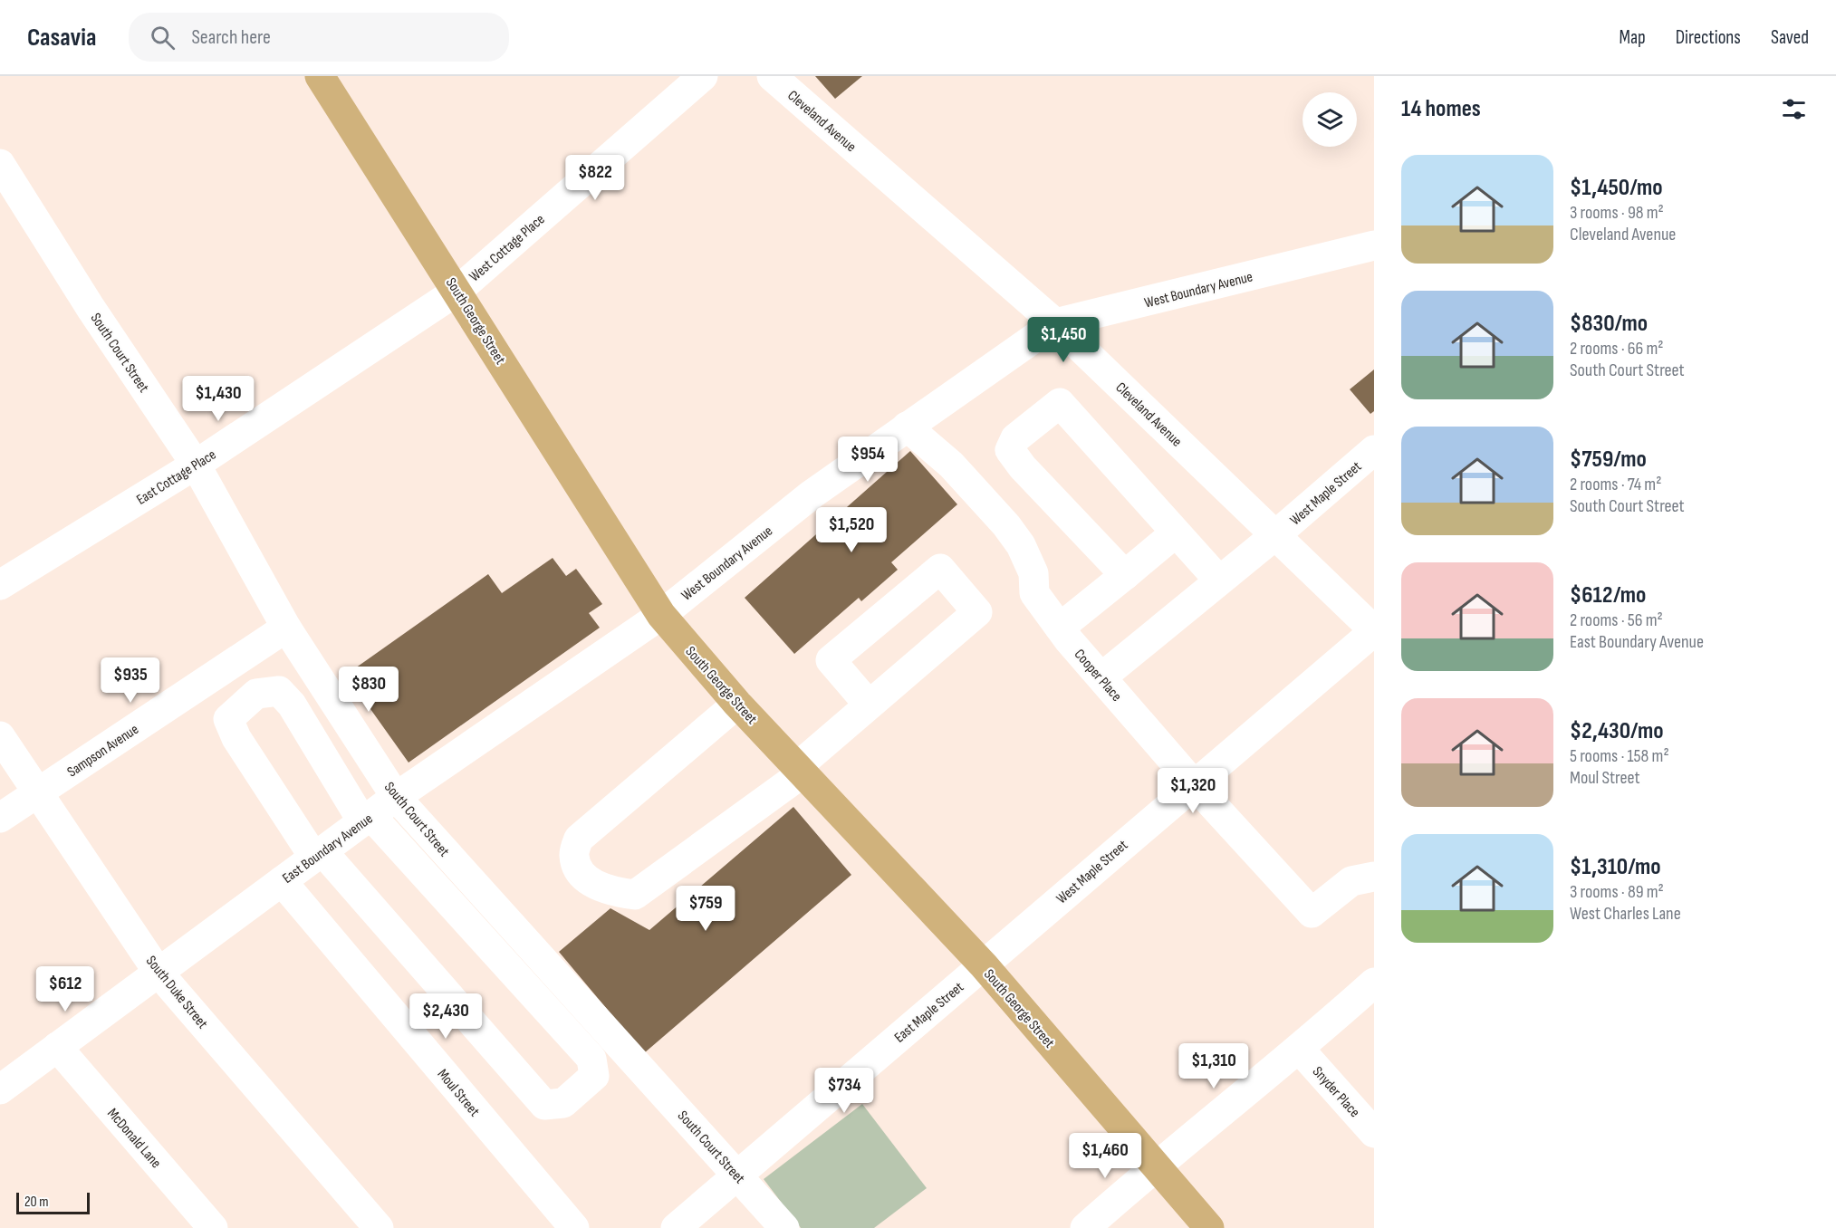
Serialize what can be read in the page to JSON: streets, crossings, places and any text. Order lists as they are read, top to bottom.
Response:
{
  "streets": {
    "main road": ["South George Street"],
    "street": [
      "Cleveland Avenue",
      "West Cottage Place",
      "West Boundary Avenue",
      "South Court Street",
      "East Cottage Place",
      "West Maple Street",
      "Cooper Place",
      "Sampson Avenue",
      "East Boundary Avenue",
      "South Duke Street",
      "East Maple Street",
      "Snyder Place",
      "Moul Street",
      "McDonald Lane"
    ]
  },
  "crossings": [
    ["Cleveland Avenue", "West Boundary Avenue"],
    ["Cleveland Avenue", "West Maple Street"],
    ["West Cottage Place", "South George Street"],
    ["West Cottage Place", "East Cottage Place"],
    ["West Boundary Avenue", "South George Street"],
    ["West Boundary Avenue", "Cooper Place"],
    ["West Boundary Avenue", "East Boundary Avenue"],
    ["South George Street", "East Cottage Place"],
    ["South George Street", "West Maple Street"],
    ["South George Street", "East Boundary Avenue"],
    ["South George Street", "East Maple Street"],
    ["South Court Street", "East Cottage Place"],
    ["South Court Street", "Sampson Avenue"],
    ["South Court Street", "East Boundary Avenue"],
    ["South Court Street", "East Maple Street"],
    ["West Maple Street", "Cooper Place"],
    ["West Maple Street", "East Maple Street"],
    ["Sampson Avenue", "South Duke Street"],
    ["East Boundary Avenue", "South Duke Street"],
    ["East Boundary Avenue", "Moul Street"],
    ["East Boundary Avenue", "McDonald Lane"]
  ],
  "scale_bar": "20 m",
  "page": {
    "header": "Casavia",
    "search": "Search here",
    "nav": ["Map", "Directions", "Saved"],
    "heading": "14 homes",
    "list": [
      {
        "name": "$1,450/mo",
        "note": "3 rooms · 98 m² · Cleveland Avenue"
      },
      {
        "name": "$830/mo",
        "note": "2 rooms · 66 m² · South Court Street"
      },
      {
        "name": "$759/mo",
        "note": "2 rooms · 74 m² · South Court Street"
      },
      {
        "name": "$612/mo",
        "note": "2 rooms · 56 m² · East Boundary Avenue"
      },
      {
        "name": "$2,430/mo",
        "note": "5 rooms · 158 m² · Moul Street"
      },
      {
        "name": "$1,310/mo",
        "note": "3 rooms · 89 m² · West Charles Lane"
      }
    ],
    "price": [
      "$822",
      "$1,450",
      "$1,430",
      "$954",
      "$1,520",
      "$935",
      "$830",
      "$1,320",
      "$759",
      "$612",
      "$2,430",
      "$1,310",
      "$734",
      "$1,460"
    ],
    "scale": "20 m"
  }
}
